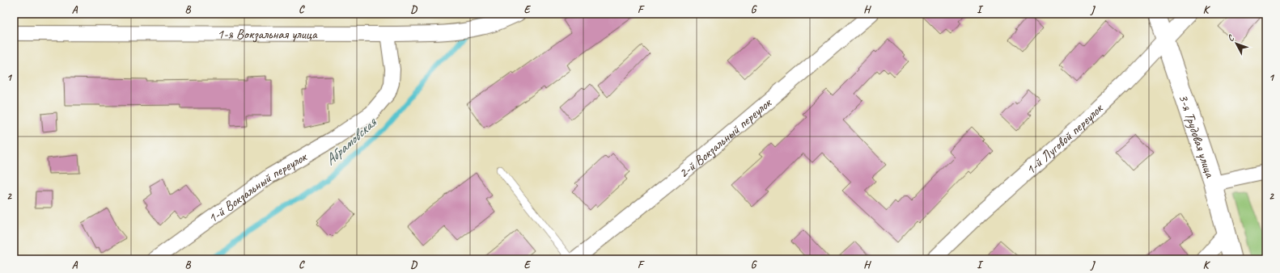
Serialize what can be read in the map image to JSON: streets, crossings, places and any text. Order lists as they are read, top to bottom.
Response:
{
  "streets": {
    "street": [
      "1-я Вокзальная улица",
      "3-я Трудовая улица",
      "2-й Вокзальный переулок",
      "1-й Луговой переулок",
      "1-й Вокзальный переулок"
    ]
  },
  "crossings": [
    ["1-я Вокзальная улица", "1-й Вокзальный переулок"],
    ["3-я Трудовая улица", "1-й Луговой переулок"]
  ],
  "water": ["Абрамовская"],
  "north": "top left",
  "grid": {
    "columns": [
      "A",
      "B",
      "C",
      "D",
      "E",
      "F",
      "G",
      "H",
      "I",
      "J",
      "K"
    ],
    "rows": ["1", "2"]
  }
}
